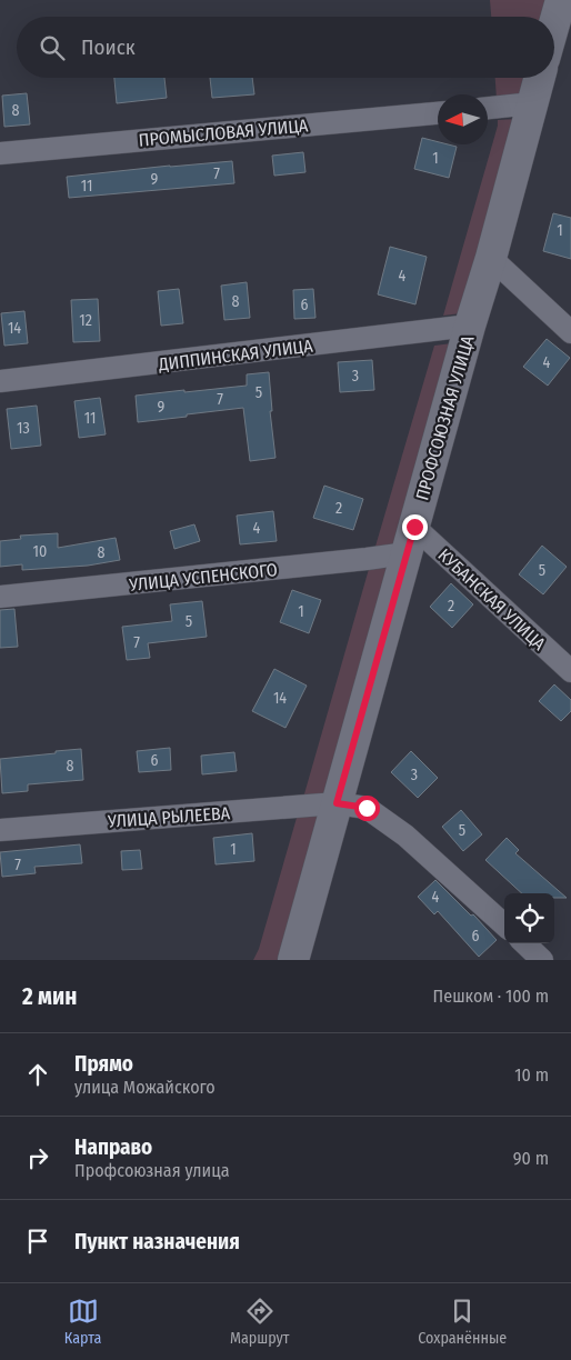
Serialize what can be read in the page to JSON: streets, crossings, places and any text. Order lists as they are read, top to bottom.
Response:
{
  "streets": {
    "street": [
      "ПРОМЫСЛОВАЯ УЛИЦА",
      "ДИППИНСКАЯ УЛИЦА",
      "ПРОФСОЮЗНАЯ УЛИЦА",
      "УЛИЦА УСПЕНСКОГО",
      "КУБАНСКАЯ УЛИЦА",
      "УЛИЦА РЫЛЕЕВА"
    ]
  },
  "crossings": [
    ["ДИППИНСКАЯ УЛИЦА", "ПРОФСОЮЗНАЯ УЛИЦА"],
    ["ПРОФСОЮЗНАЯ УЛИЦА", "УЛИЦА УСПЕНСКОГО"],
    ["ПРОФСОЮЗНАЯ УЛИЦА", "КУБАНСКАЯ УЛИЦА"],
    ["ПРОФСОЮЗНАЯ УЛИЦА", "УЛИЦА РЫЛЕЕВА"],
    ["УЛИЦА УСПЕНСКОГО", "КУБАНСКАЯ УЛИЦА"]
  ],
  "house_numbers": [
    "8",
    "1",
    "7",
    "9",
    "11",
    "1",
    "4",
    "8",
    "6",
    "12",
    "14",
    "4",
    "3",
    "5",
    "7",
    "9",
    "11",
    "13",
    "2",
    "4",
    "10",
    "8",
    "5",
    "2",
    "1",
    "5",
    "7",
    "14",
    "6",
    "8",
    "3",
    "5",
    "1",
    "7",
    "4",
    "6"
  ],
  "north": "left",
  "page": {
    "search": "Поиск",
    "heading": ["2 мин", "Пешком · 100 m"],
    "list": [
      ["Прямо", "улица Можайского", "10 m"],
      ["Направо", "Профсоюзная улица", "90 m"],
      "Пункт назначения"
    ],
    "nav": ["Карта", "Маршрут", "Сохранённые"]
  }
}
